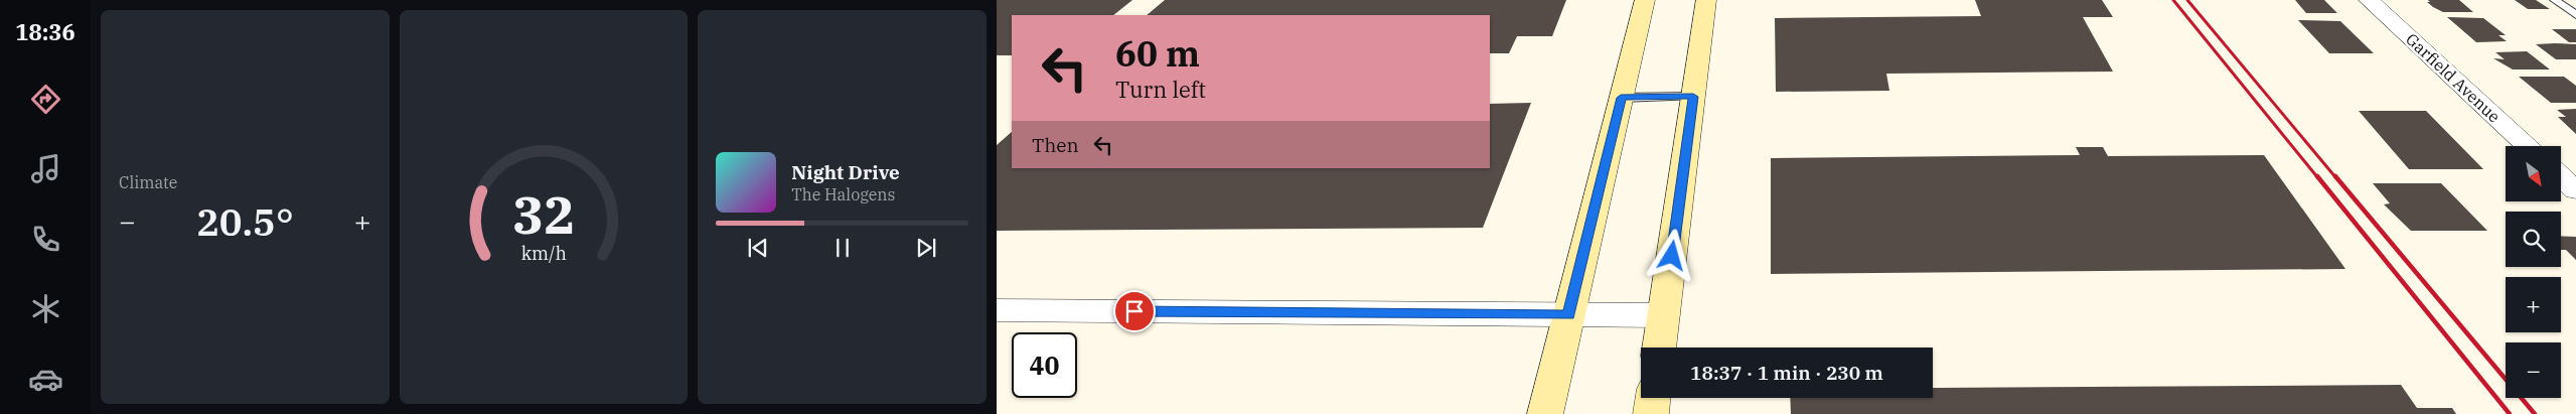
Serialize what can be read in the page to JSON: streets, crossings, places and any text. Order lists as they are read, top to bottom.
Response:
{
  "streets": {
    "street": ["Garfield Avenue"]
  },
  "north": "bottom right",
  "page": {
    "tabs": "18:36",
    "tile": "Climate",
    "turn": ["60 m", "Turn left"],
    "then": "Then",
    "map_buttons": ["+", "−"],
    "song": ["Night Drive", "The Halogens"],
    "heat": ["−", "20.5°", "+"],
    "limit": "40",
    "trip": "18:37 · 1 min · 230 m",
    "gauge": ["32", "km/h"]
  }
}
